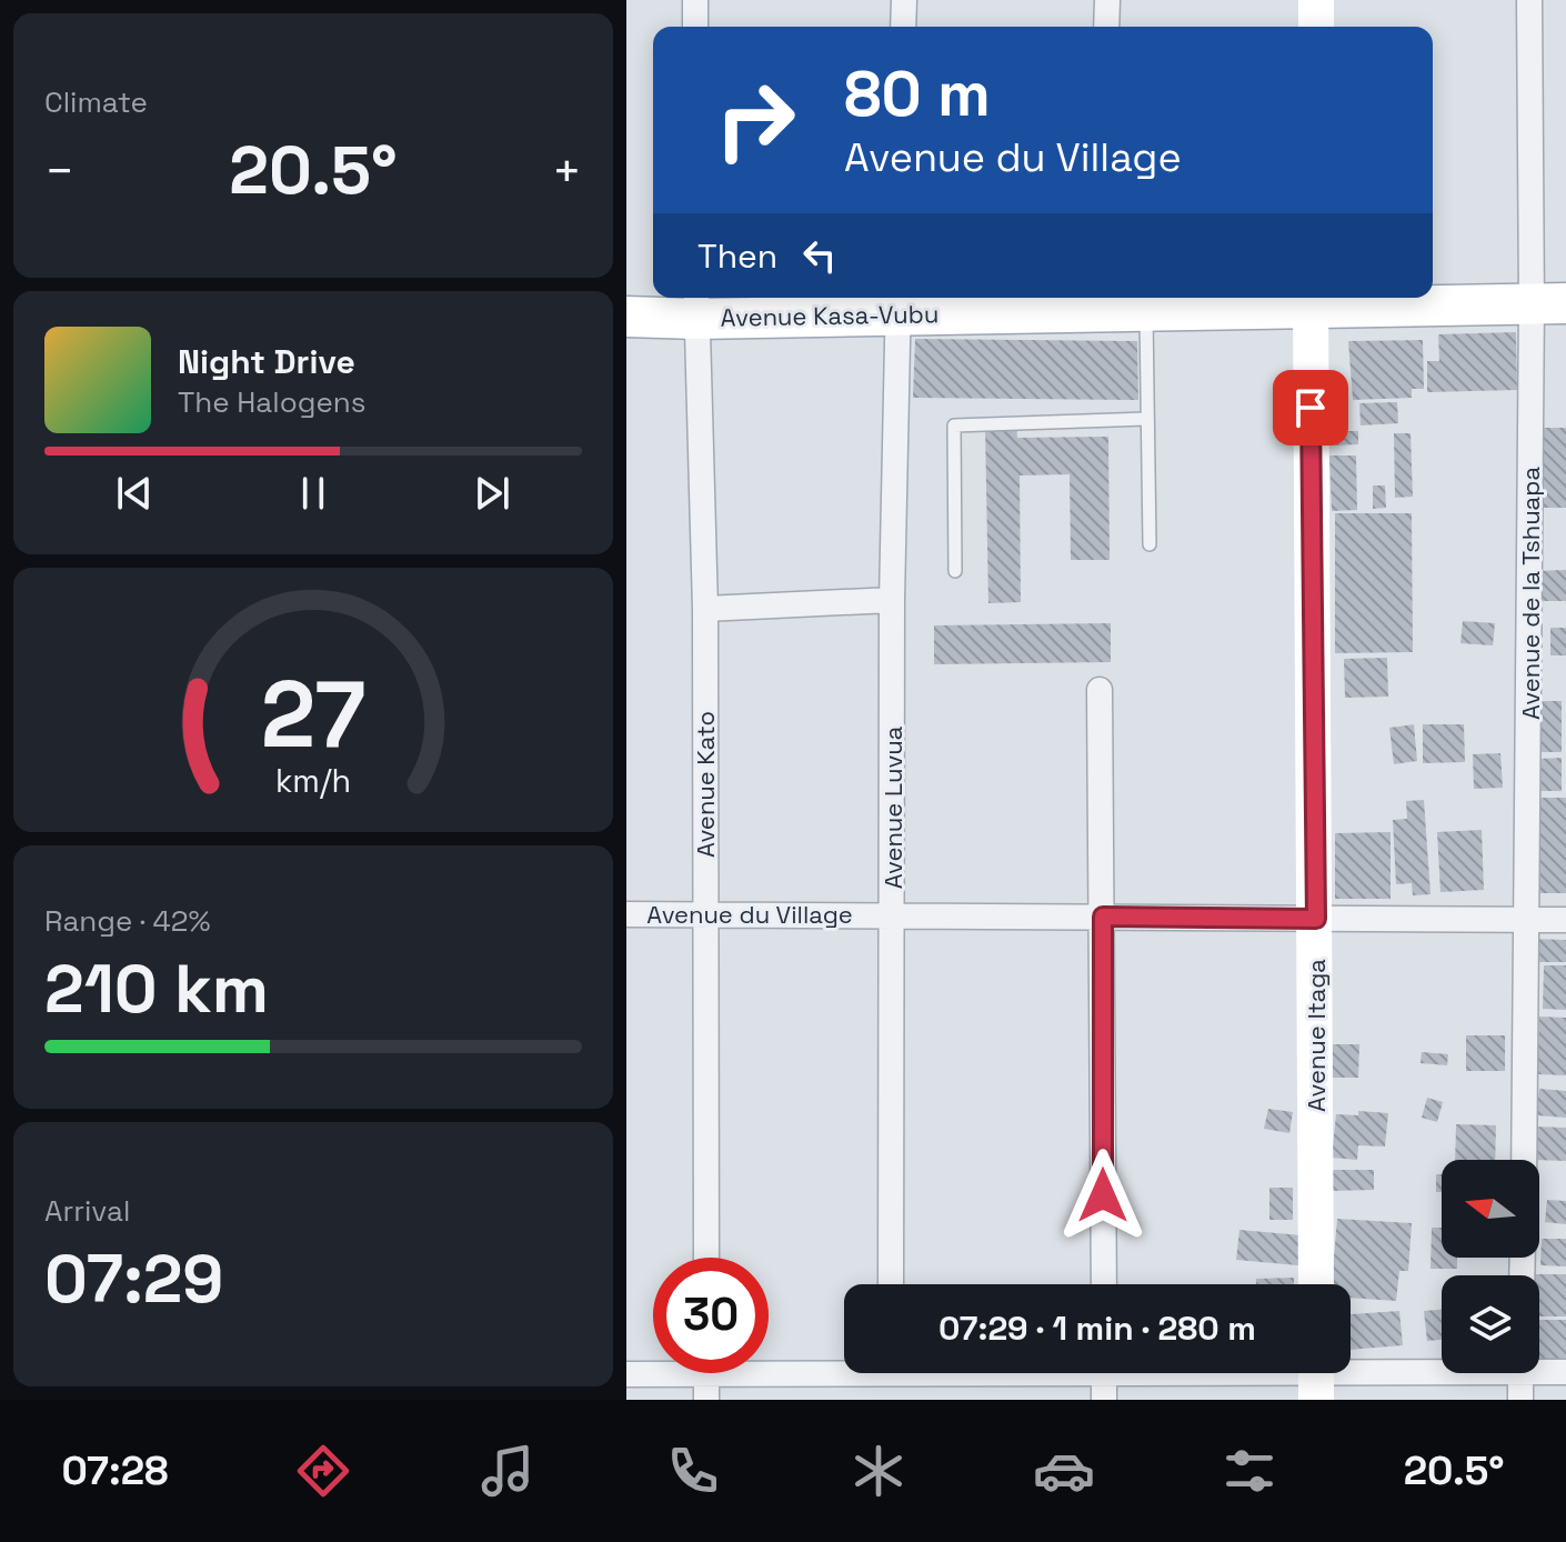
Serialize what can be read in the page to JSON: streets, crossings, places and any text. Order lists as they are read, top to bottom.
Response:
{
  "streets": {
    "main road": ["Avenue Kasa-Vubu"],
    "street": [
      "Avenue de la Tshuapa",
      "Avenue Kato",
      "Avenue Luvua",
      "Avenue du Village",
      "Avenue Itaga"
    ]
  },
  "crossings": [
    ["Avenue Kasa-Vubu", "Avenue de la Tshuapa"],
    ["Avenue Kasa-Vubu", "Avenue Kato"],
    ["Avenue Kasa-Vubu", "Avenue Luvua"],
    ["Avenue Kasa-Vubu", "Avenue Itaga"],
    ["Avenue de la Tshuapa", "Avenue du Village"],
    ["Avenue Kato", "Avenue du Village"],
    ["Avenue Luvua", "Avenue du Village"],
    ["Avenue du Village", "Avenue Itaga"]
  ],
  "north": "left",
  "page": {
    "tile": [
      "Climate",
      ["Range · 42%", "210 km"],
      ["Arrival", "07:29"]
    ],
    "turn": ["80 m", "Avenue du Village"],
    "heat": ["−", "20.5°", "+"],
    "then": "Then",
    "song": ["Night Drive", "The Halogens"],
    "limit": "30",
    "trip": "07:29 · 1 min · 280 m",
    "tabs": ["07:28", "20.5°"],
    "gauge": ["27", "km/h"]
  }
}
